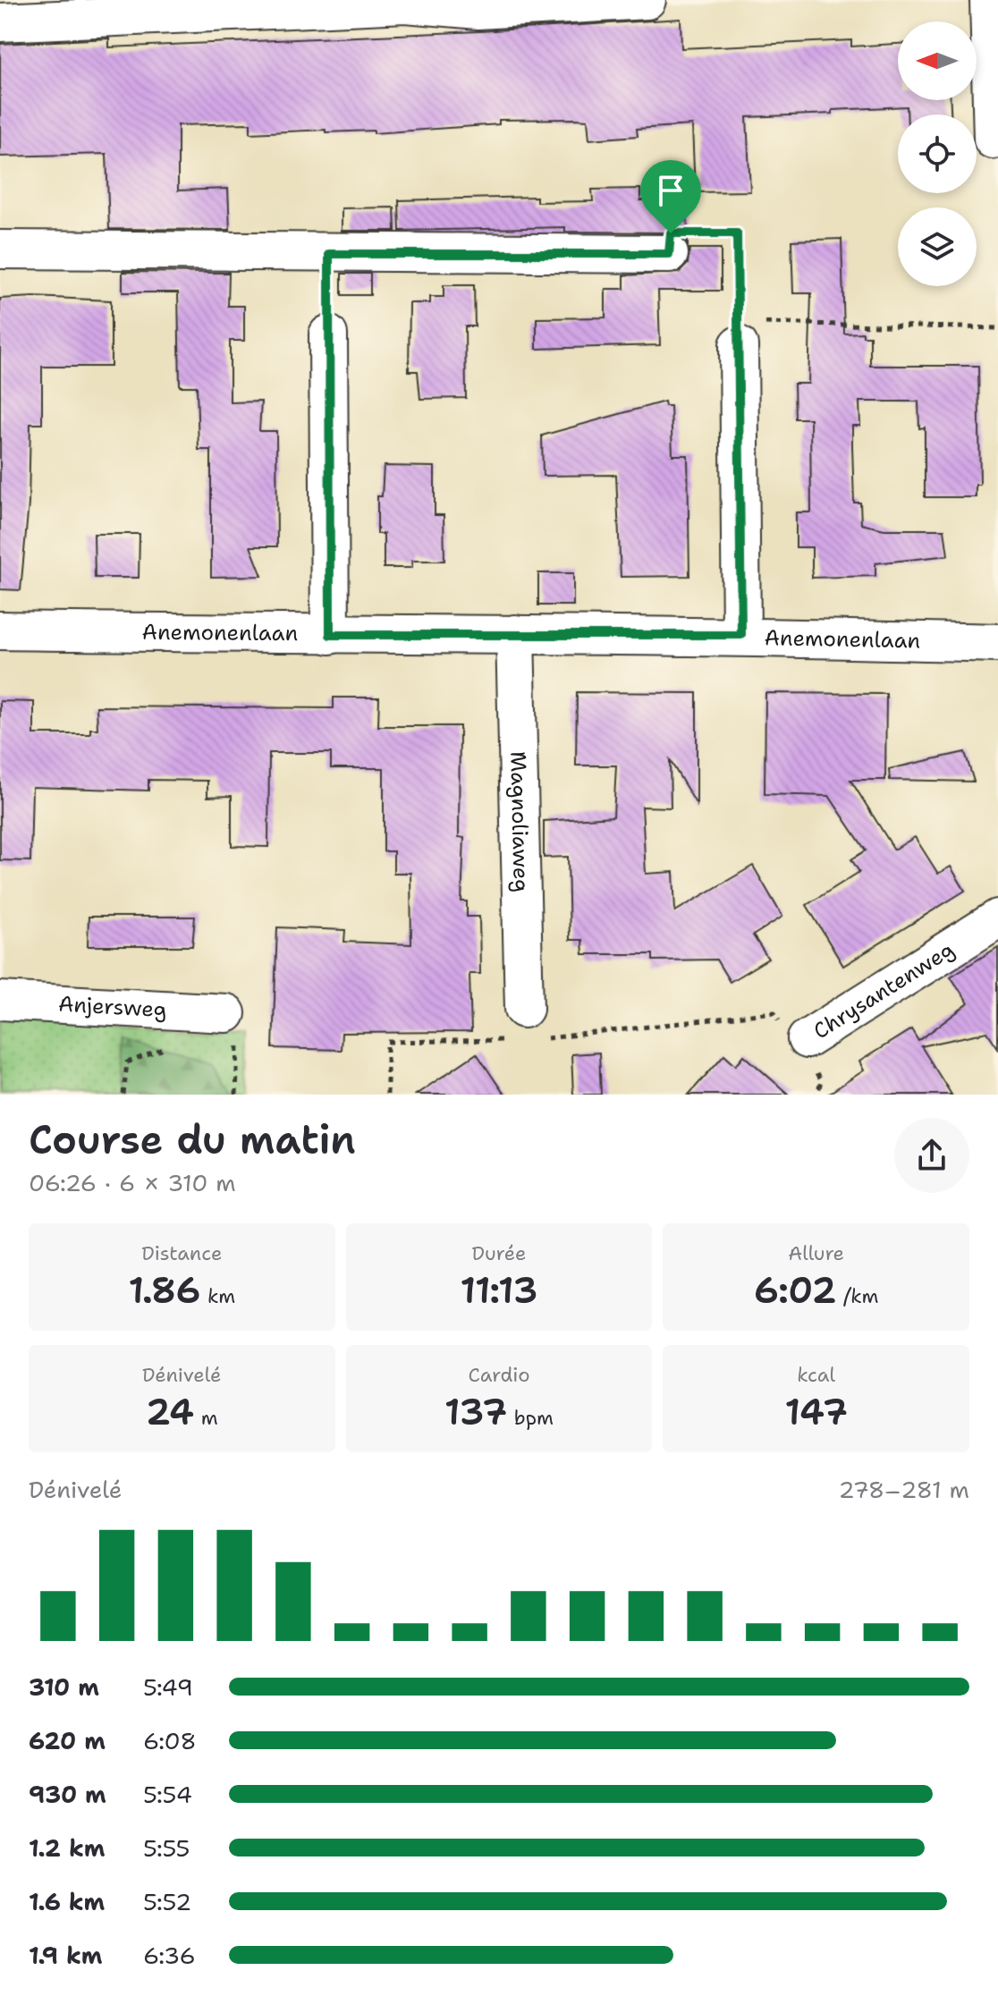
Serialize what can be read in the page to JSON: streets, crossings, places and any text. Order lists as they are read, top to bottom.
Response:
{
  "streets": {
    "street": [
      "Anemonenlaan",
      "Magnoliaweg",
      "Chrysantenweg",
      "Anjersweg"
    ]
  },
  "crossings": [
    ["Anemonenlaan", "Magnoliaweg"]
  ],
  "north": "left",
  "page": {
    "heading": ["Course du matin", "06:26 · 6 × 310 m"],
    "stats": [
      ["Distance", "1.86 km"],
      ["Durée", "11:13"],
      ["Allure", "6:02 /km"],
      ["Dénivelé", "24 m"],
      ["Cardio", "137 bpm"],
      ["kcal", "147"]
    ],
    "chart": ["Dénivelé", "278–281 m"],
    "list": [
      {
        "name": "310 m",
        "note": "5:49"
      },
      {
        "name": "620 m",
        "note": "6:08"
      },
      {
        "name": "930 m",
        "note": "5:54"
      },
      {
        "name": "1.2 km",
        "note": "5:55"
      },
      {
        "name": "1.6 km",
        "note": "5:52"
      },
      {
        "name": "1.9 km",
        "note": "6:36"
      }
    ]
  }
}
